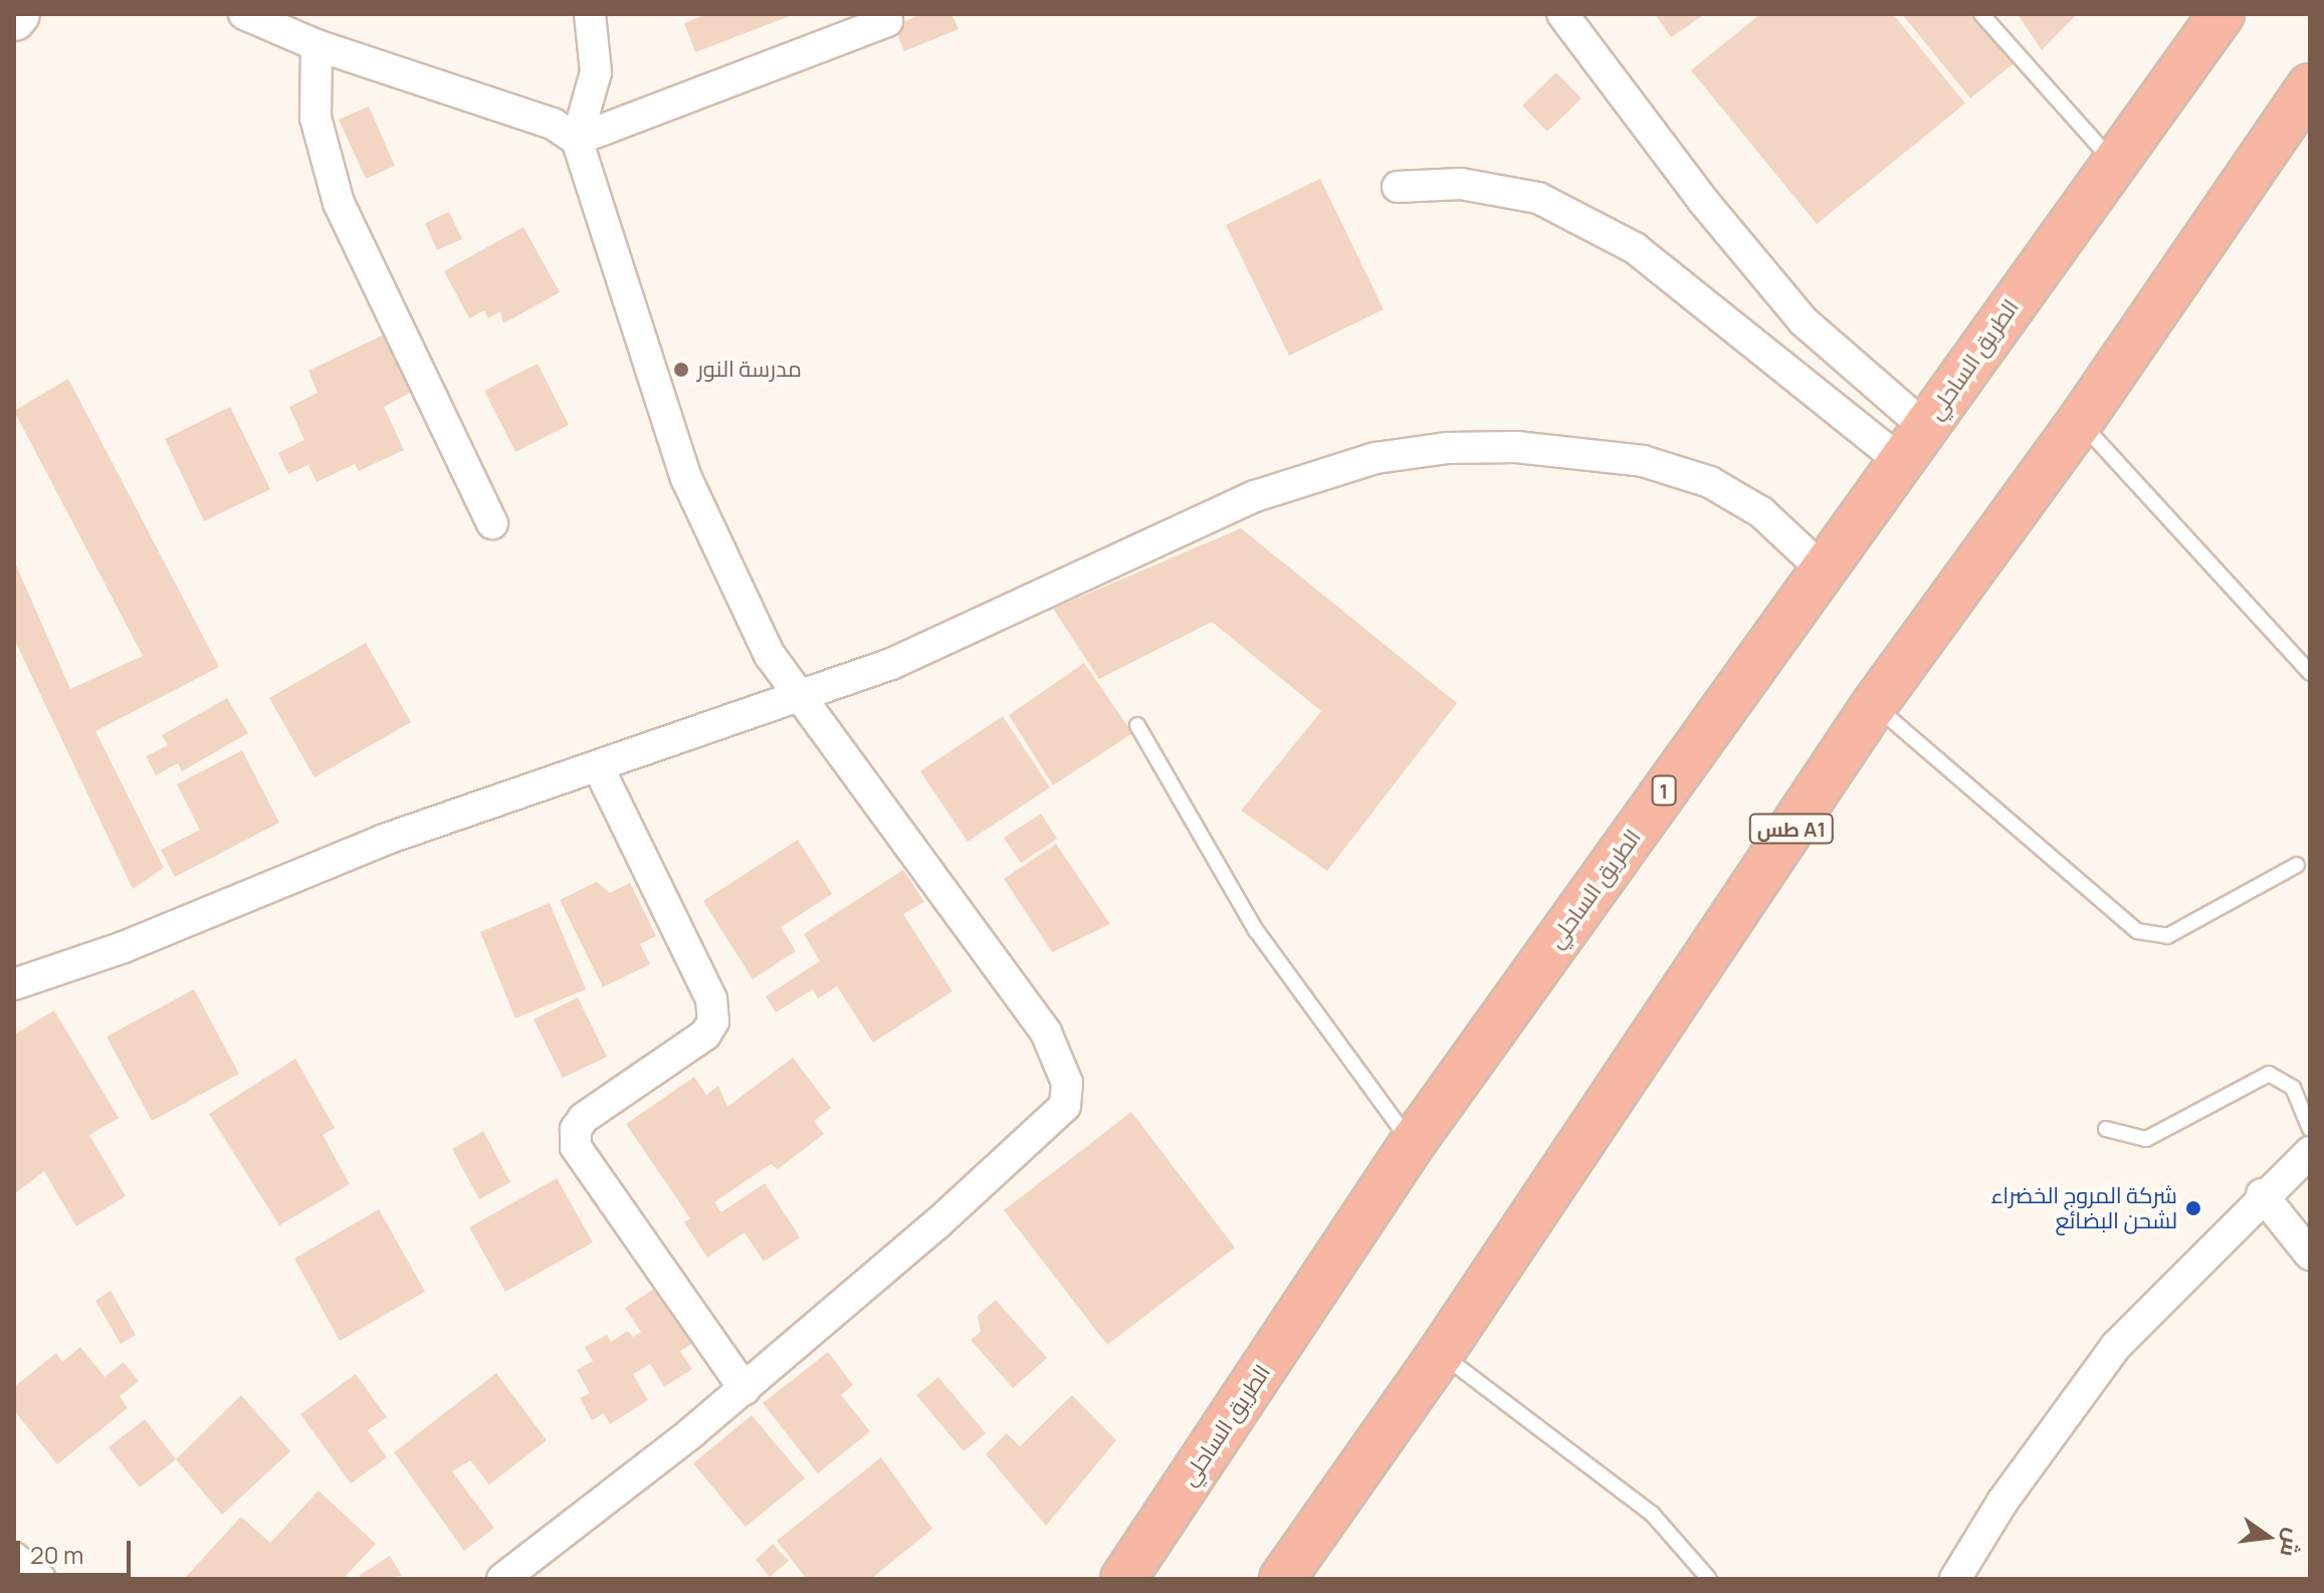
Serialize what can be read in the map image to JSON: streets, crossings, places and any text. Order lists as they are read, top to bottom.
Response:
{
  "streets": {
    "highway": ["الطريق الساحلي", "1", "طس A1"]
  },
  "places": ["مدرسة النور", "شركة المروج الخضراء لشحن البضائع"],
  "scale_bar": "20 m",
  "north": "right"
}
